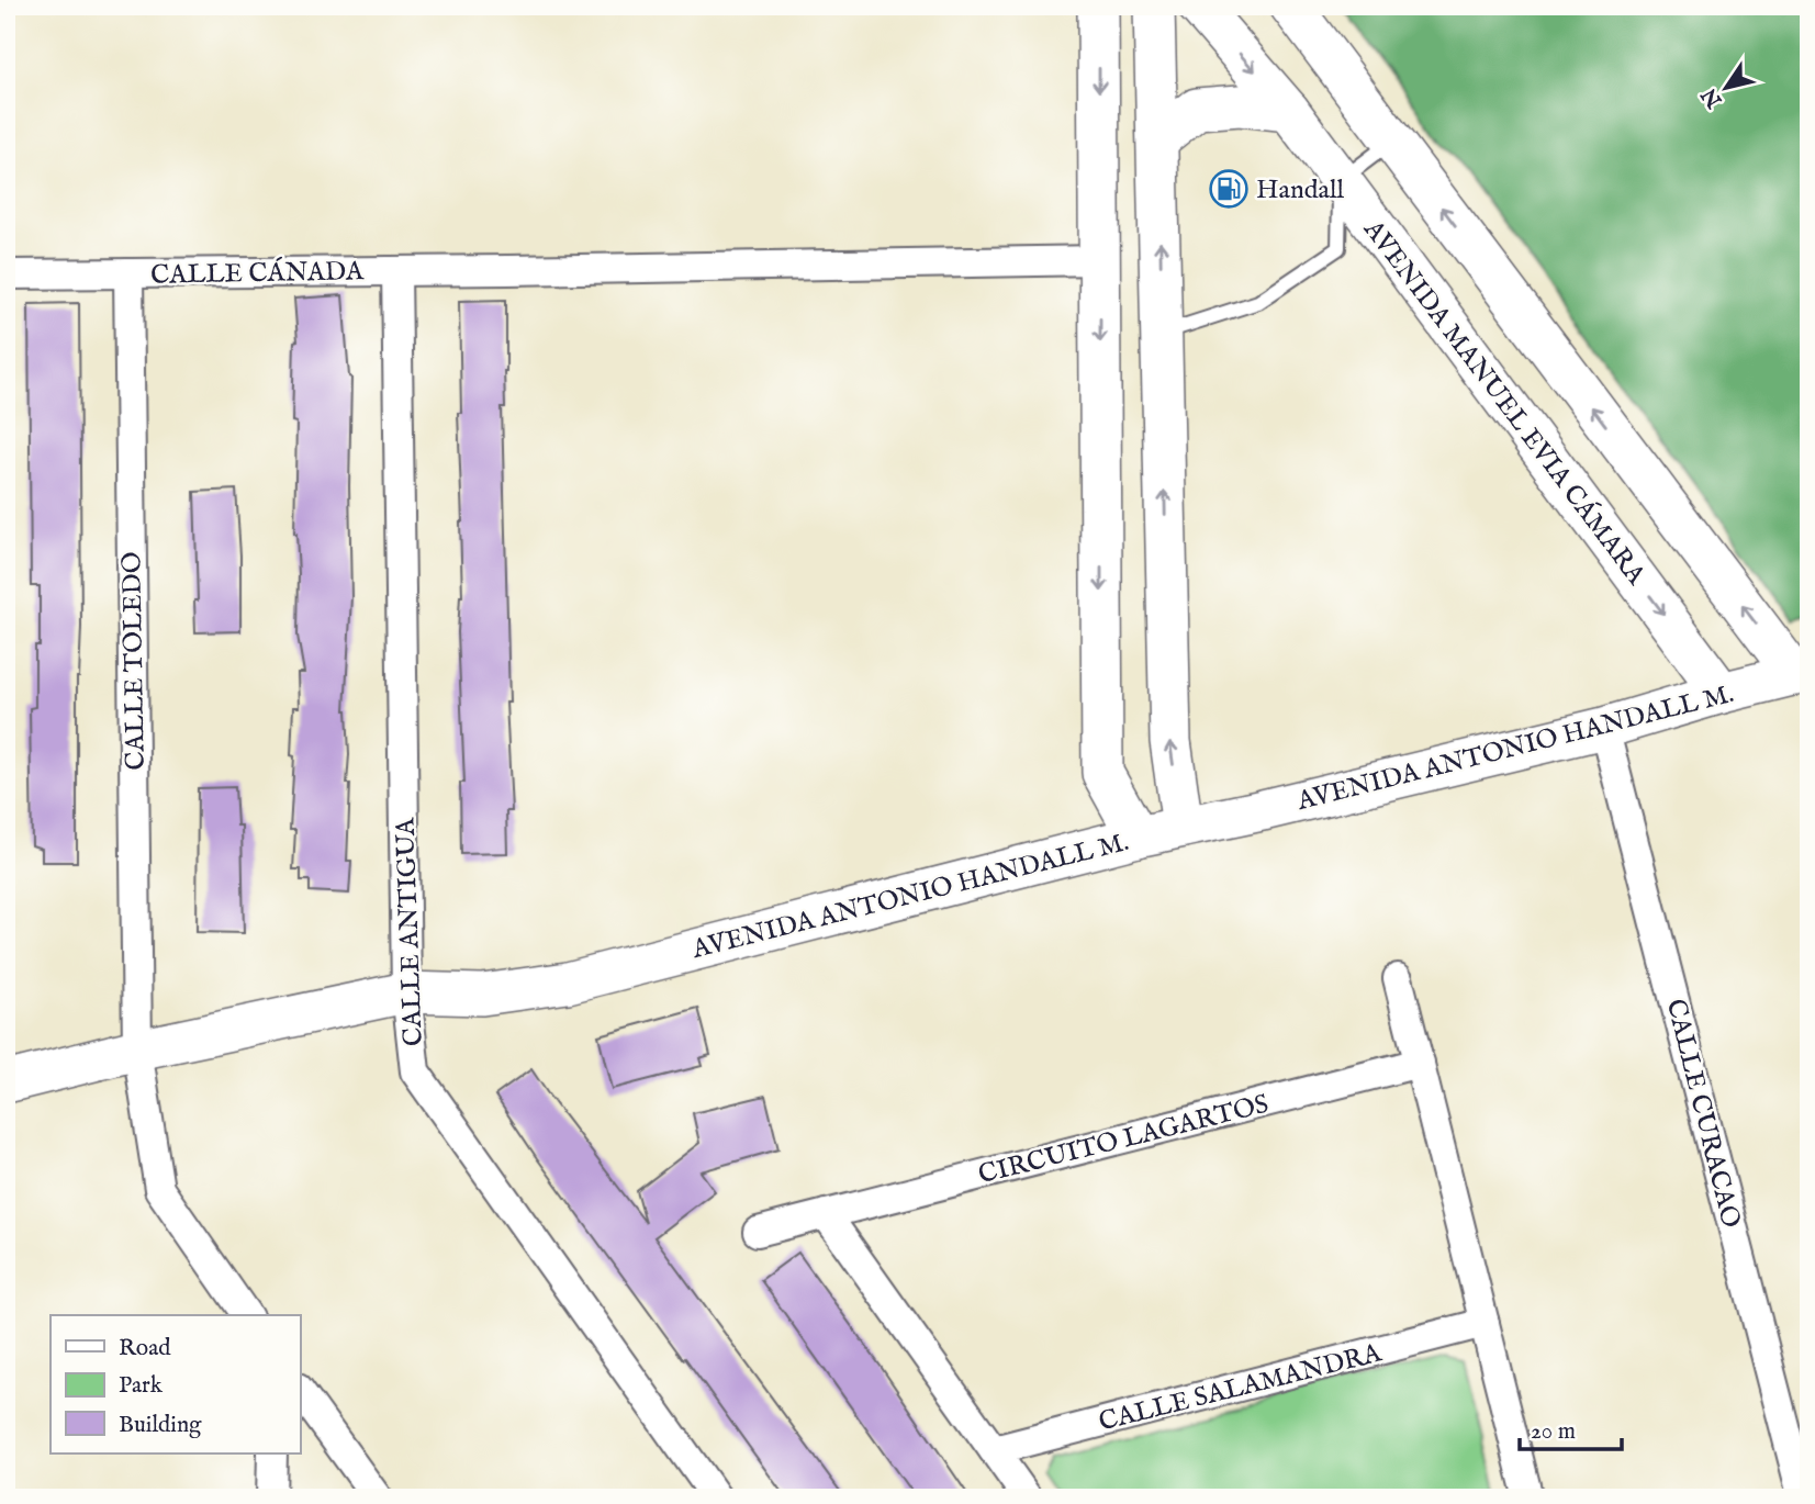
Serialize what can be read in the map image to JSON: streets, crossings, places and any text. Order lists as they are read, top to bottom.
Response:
{
  "streets": {
    "street": [
      "CALLE CÁNADA",
      "AVENIDA MANUEL EVIA CÁMARA",
      "CALLE TOLEDO",
      "AVENIDA ANTONIO HANDALL M.",
      "CALLE ANTIGUA",
      "CALLE CURACAO",
      "CIRCUITO LAGARTOS",
      "CALLE SALAMANDRA"
    ]
  },
  "crossings": [
    ["CALLE CÁNADA", "CALLE TOLEDO"],
    ["CALLE CÁNADA", "CALLE ANTIGUA"],
    ["AVENIDA MANUEL EVIA CÁMARA", "AVENIDA ANTONIO HANDALL M."],
    ["CALLE TOLEDO", "AVENIDA ANTONIO HANDALL M."],
    ["AVENIDA ANTONIO HANDALL M.", "CALLE ANTIGUA"],
    ["AVENIDA ANTONIO HANDALL M.", "CALLE CURACAO"]
  ],
  "places": {
    "fuel station": ["Handall"]
  },
  "legend": ["Road", "Park", "Building"],
  "scale_bar": "20 m",
  "north": "bottom left"
}
